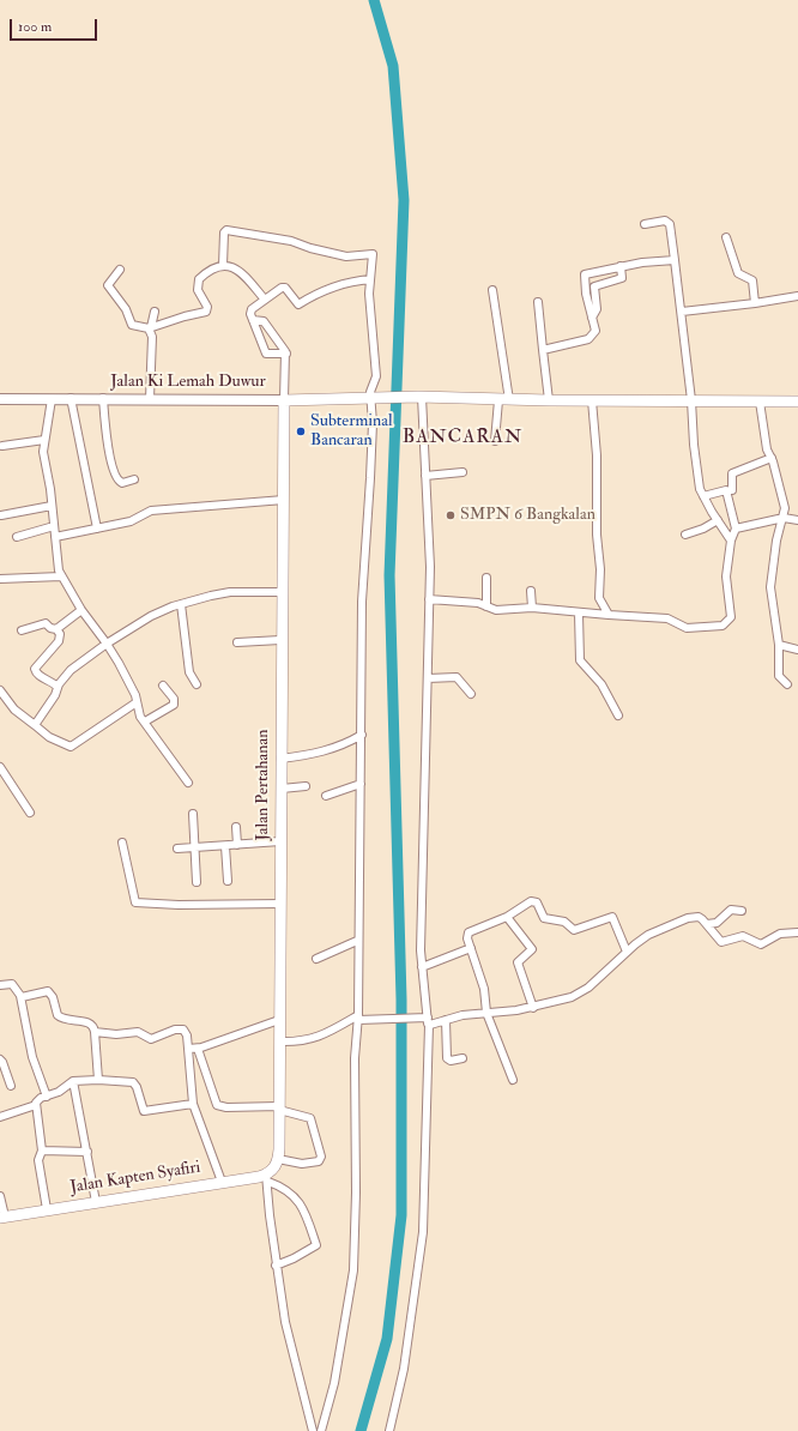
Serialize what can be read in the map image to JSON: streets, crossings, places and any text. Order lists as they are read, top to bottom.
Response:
{
  "streets": {
    "highway": ["Jalan Ki Lemah Duwur", "Jalan Pertahanan", "Jalan Kapten Syafiri"]
  },
  "crossings": [
    ["Jalan Ki Lemah Duwur", "Jalan Pertahanan"],
    ["Jalan Pertahanan", "Jalan Kapten Syafiri"]
  ],
  "districts": ["BANCARAN"],
  "places": ["Subterminal Bancaran", "SMPN 6 Bangkalan"],
  "scale_bar": "100 m"
}
